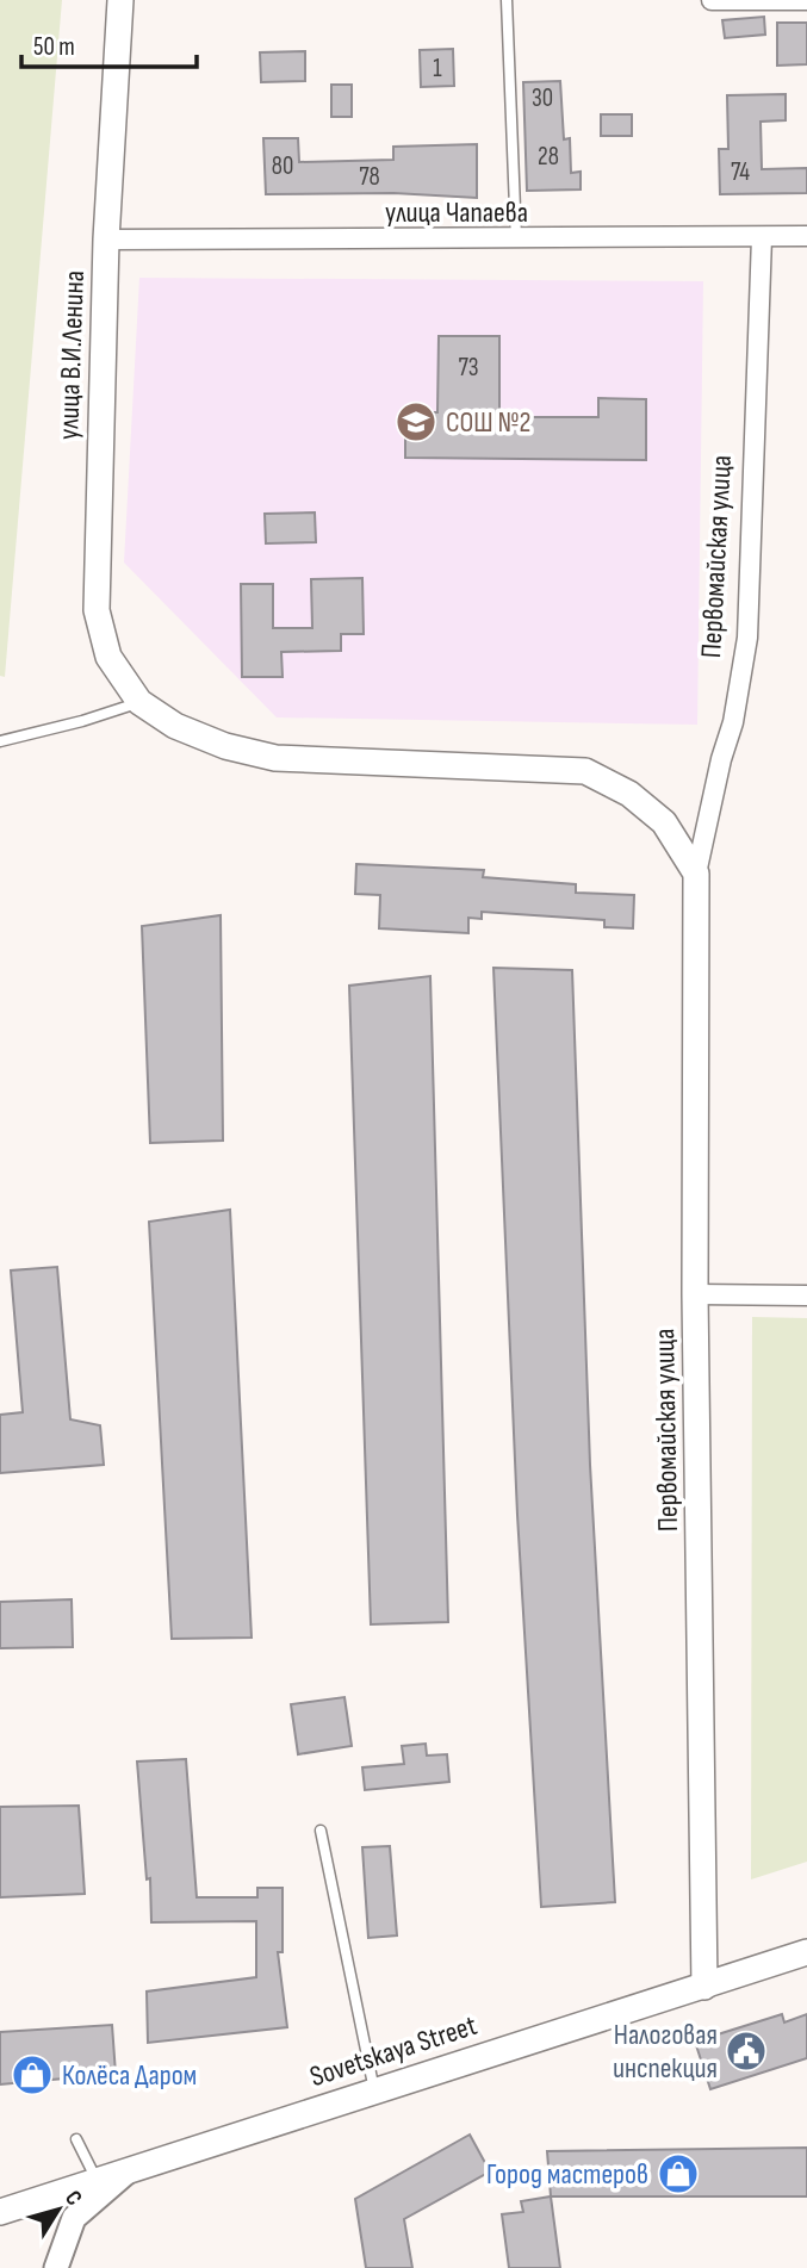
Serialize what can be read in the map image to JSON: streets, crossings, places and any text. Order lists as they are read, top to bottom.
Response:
{
  "streets": {
    "main road": ["улица В.И.Ленина", "Первомайская улица", "Sovetskaya Street"],
    "street": ["улица Чапаева"]
  },
  "crossings": [
    ["улица Чапаева", "улица В.И.Ленина"],
    ["улица Чапаева", "Первомайская улица"],
    ["Первомайская улица", "Sovetskaya Street"]
  ],
  "places": {
    "school or university": ["СОШ №2"],
    "public building": ["Налоговая инспекция"],
    "shop": ["Колёса Даром", "Город мастеров"]
  },
  "house_numbers": [
    "1",
    "30",
    "28",
    "80",
    "74",
    "78",
    "73"
  ],
  "scale_bar": "50 m",
  "north": "top right"
}
